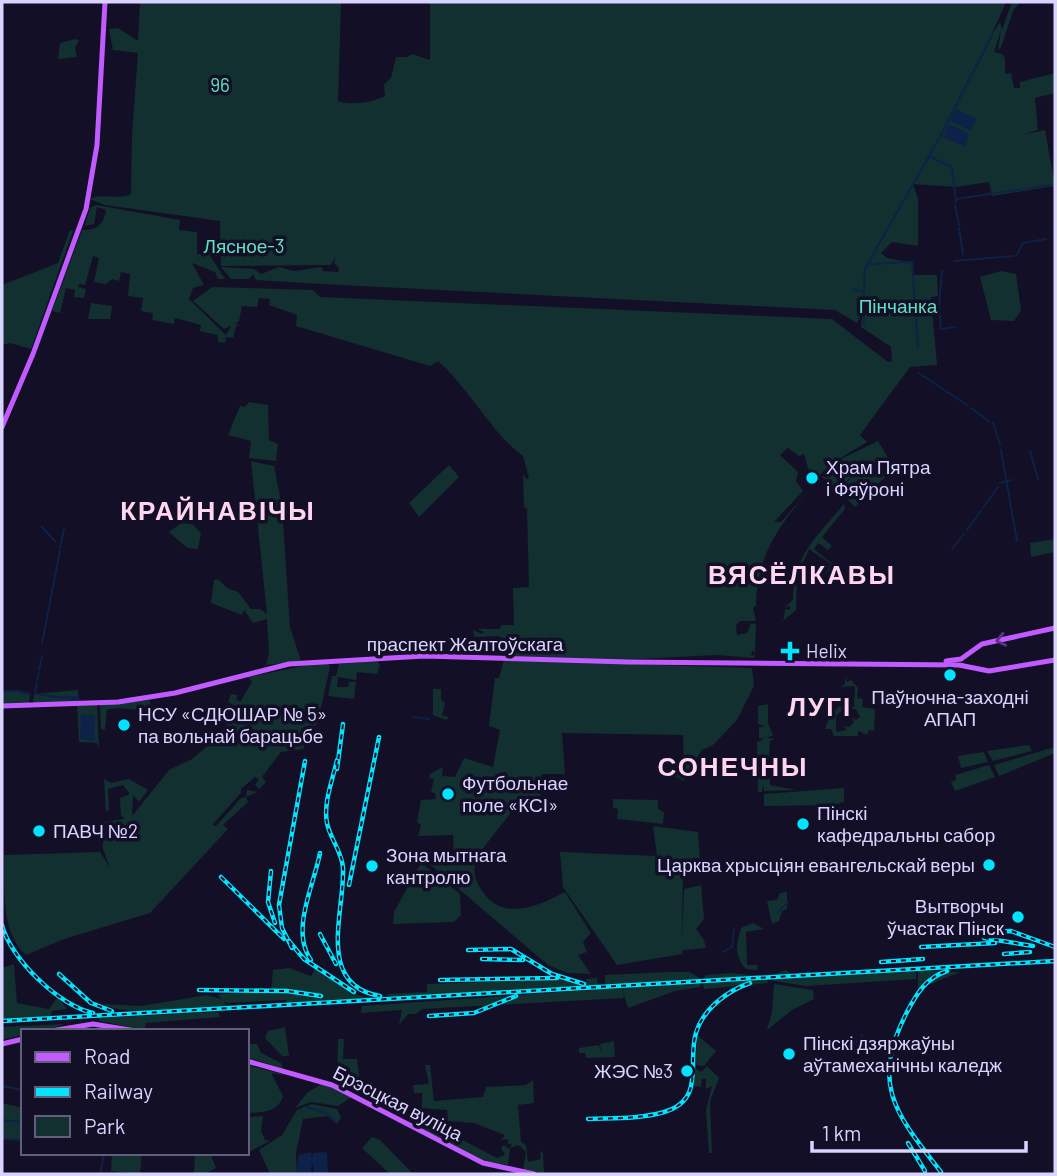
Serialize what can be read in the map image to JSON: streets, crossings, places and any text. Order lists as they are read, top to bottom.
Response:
{
  "streets": {
    "main road": ["праспект Жалтоўскага", "Брэсцкая вуліца"]
  },
  "districts": [
    "КРАЙНАВІЧЫ",
    "ВЯСЁЛКАВЫ",
    "ЛУГІ",
    "СОНЕЧНЫ"
  ],
  "parks": ["96", "Лясное-3", "Пінчанка"],
  "places": {
    "other": [
      "Храм Пятра і Фяўроні",
      "Паўночна-заходні АПАП",
      "НСУ «СДЮШАР № 5» па вольнай барацьбе",
      "Футбольнае поле «КСІ»",
      "Пінскі кафедральны сабор",
      "ПАВЧ №2",
      "Царква хрысціян евангельскай веры",
      "Зона мытнага кантролю",
      "Вытворчы ўчастак Пінск",
      "Пінскі дзяржаўны аўтамеханічны каледж",
      "ЖЭС №3"
    ],
    "health": ["Helix"]
  },
  "legend": ["Road", "Railway", "Park"],
  "scale_bar": "1 km"
}
